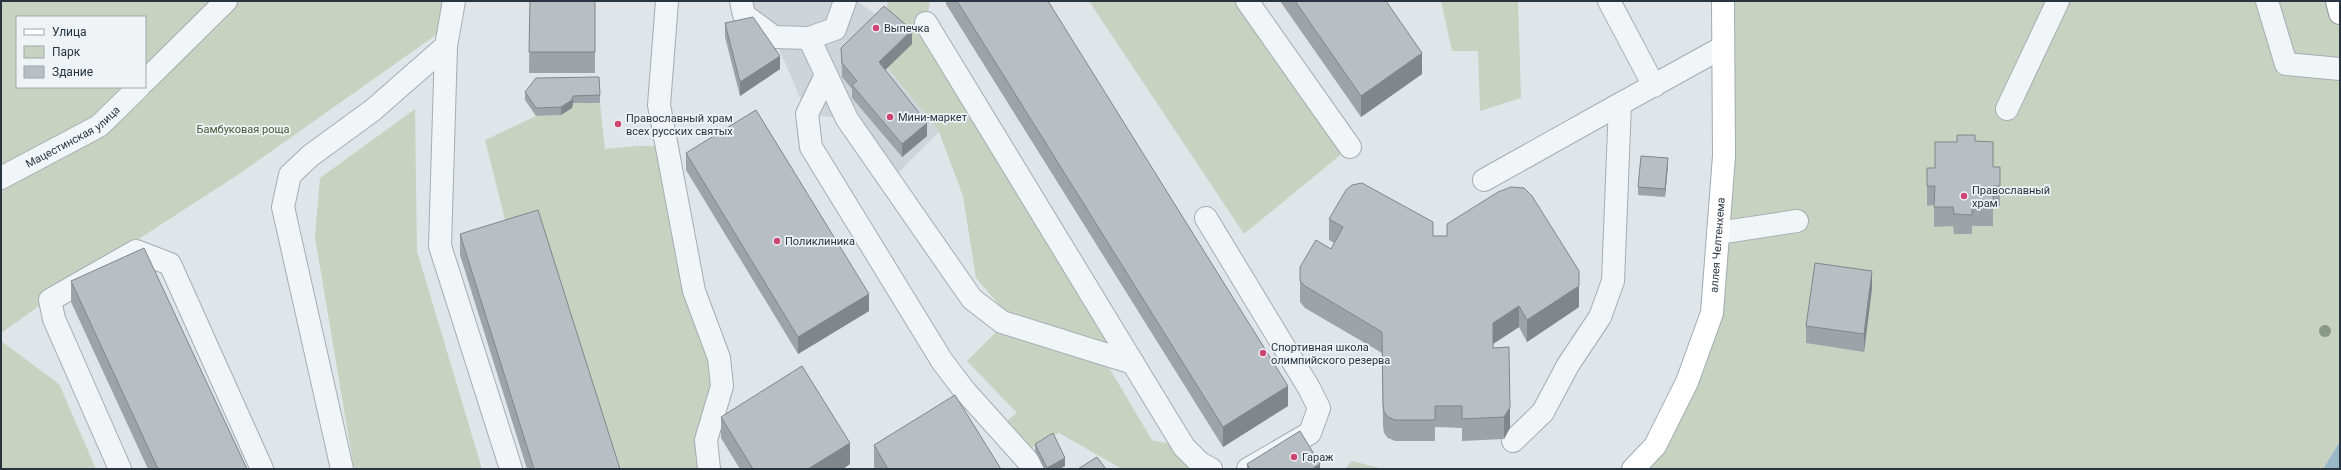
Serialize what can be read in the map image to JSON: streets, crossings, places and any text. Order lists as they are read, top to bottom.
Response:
{
  "streets": {
    "main road": ["аллея Челтенхема"],
    "street": ["Мацестинская улица"]
  },
  "parks": ["Бамбуковая роща"],
  "places": [
    "Выпечка",
    "Мини-маркет",
    "Православный храм всех русских святых",
    "Православный храм",
    "Поликлиника",
    "Спортивная школа олимпийского резерва",
    "Гараж"
  ],
  "legend": ["Улица", "Парк", "Здание"]
}
